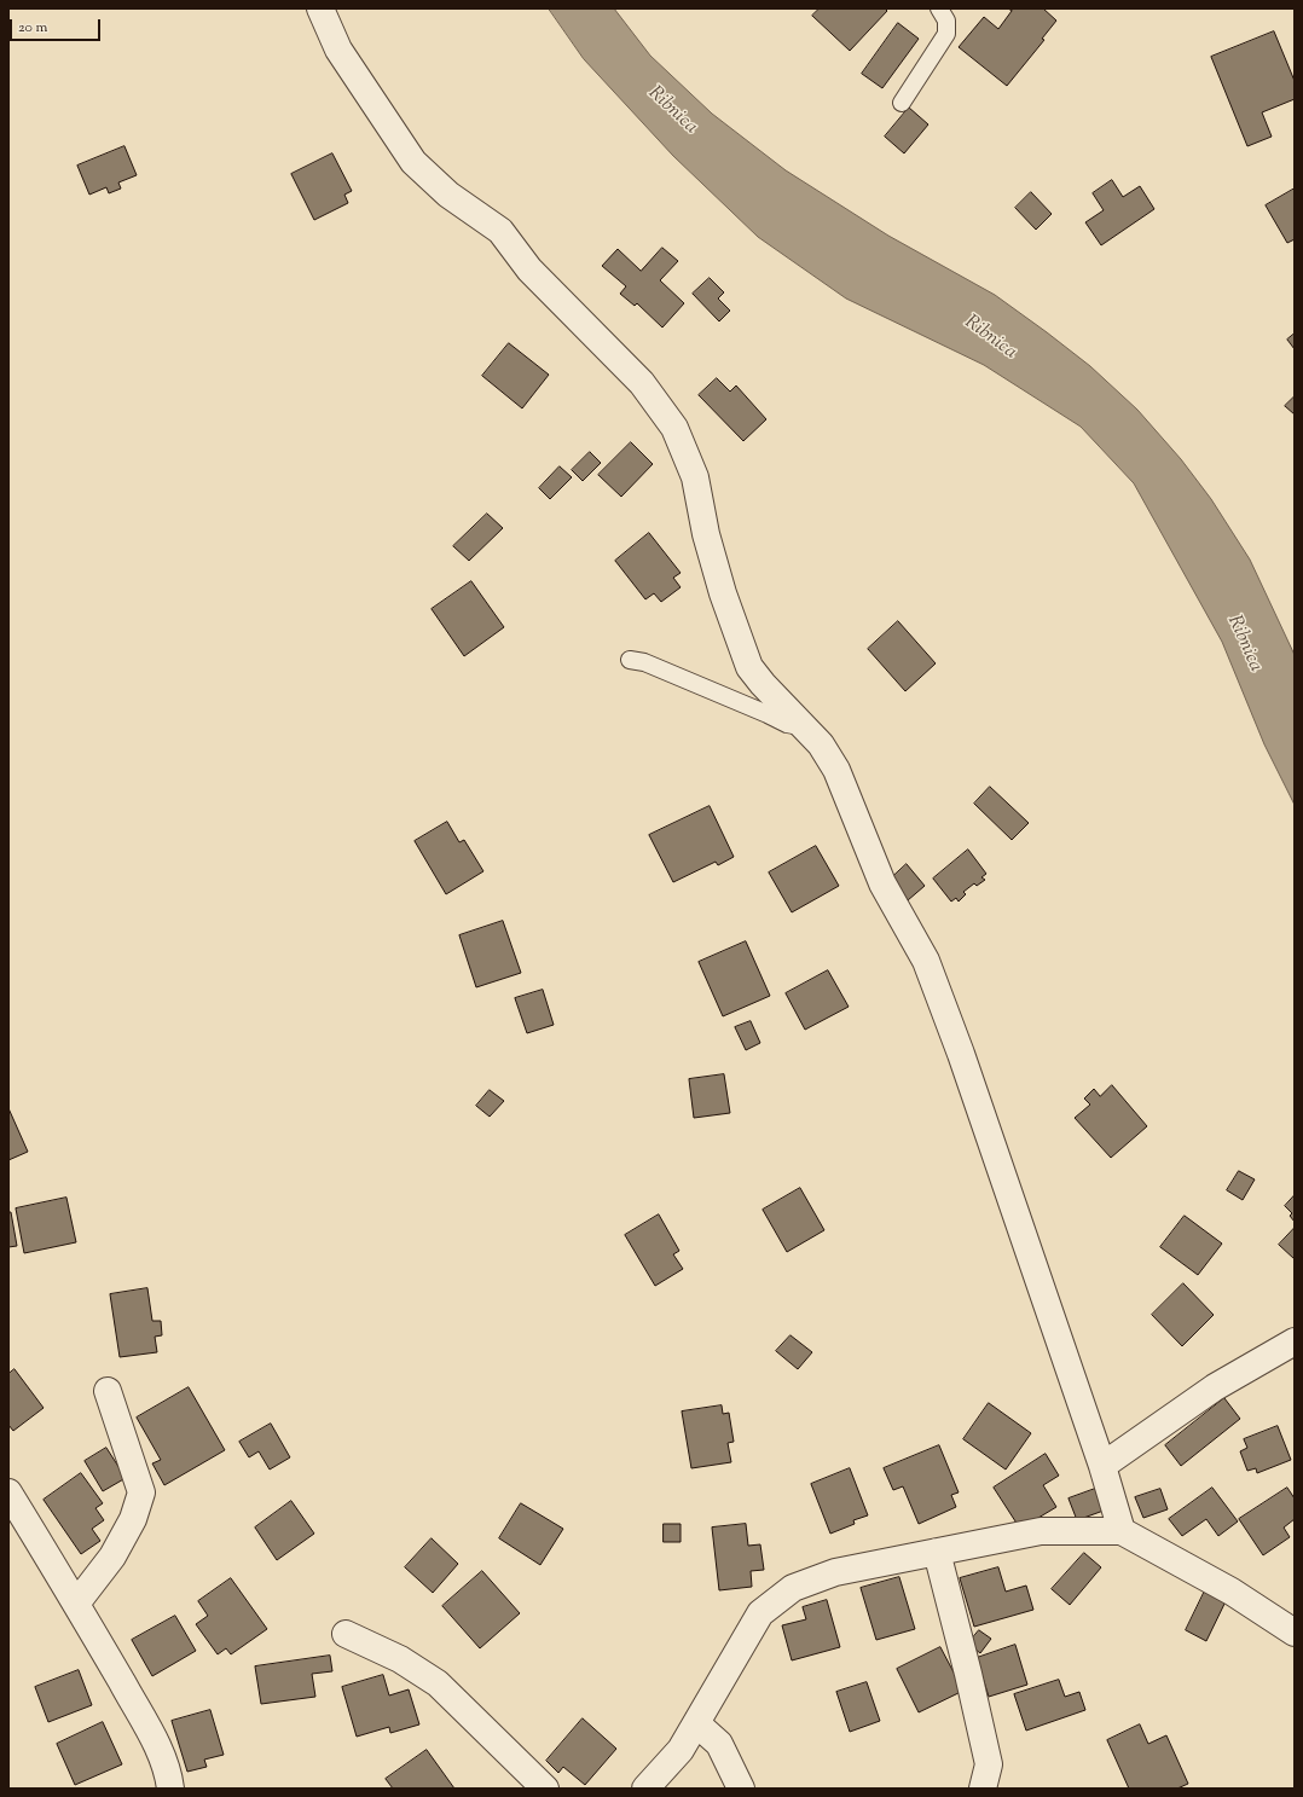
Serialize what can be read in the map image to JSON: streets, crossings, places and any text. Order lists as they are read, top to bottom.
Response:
{
  "water": ["Ribnica"],
  "scale_bar": "20 m"
}
